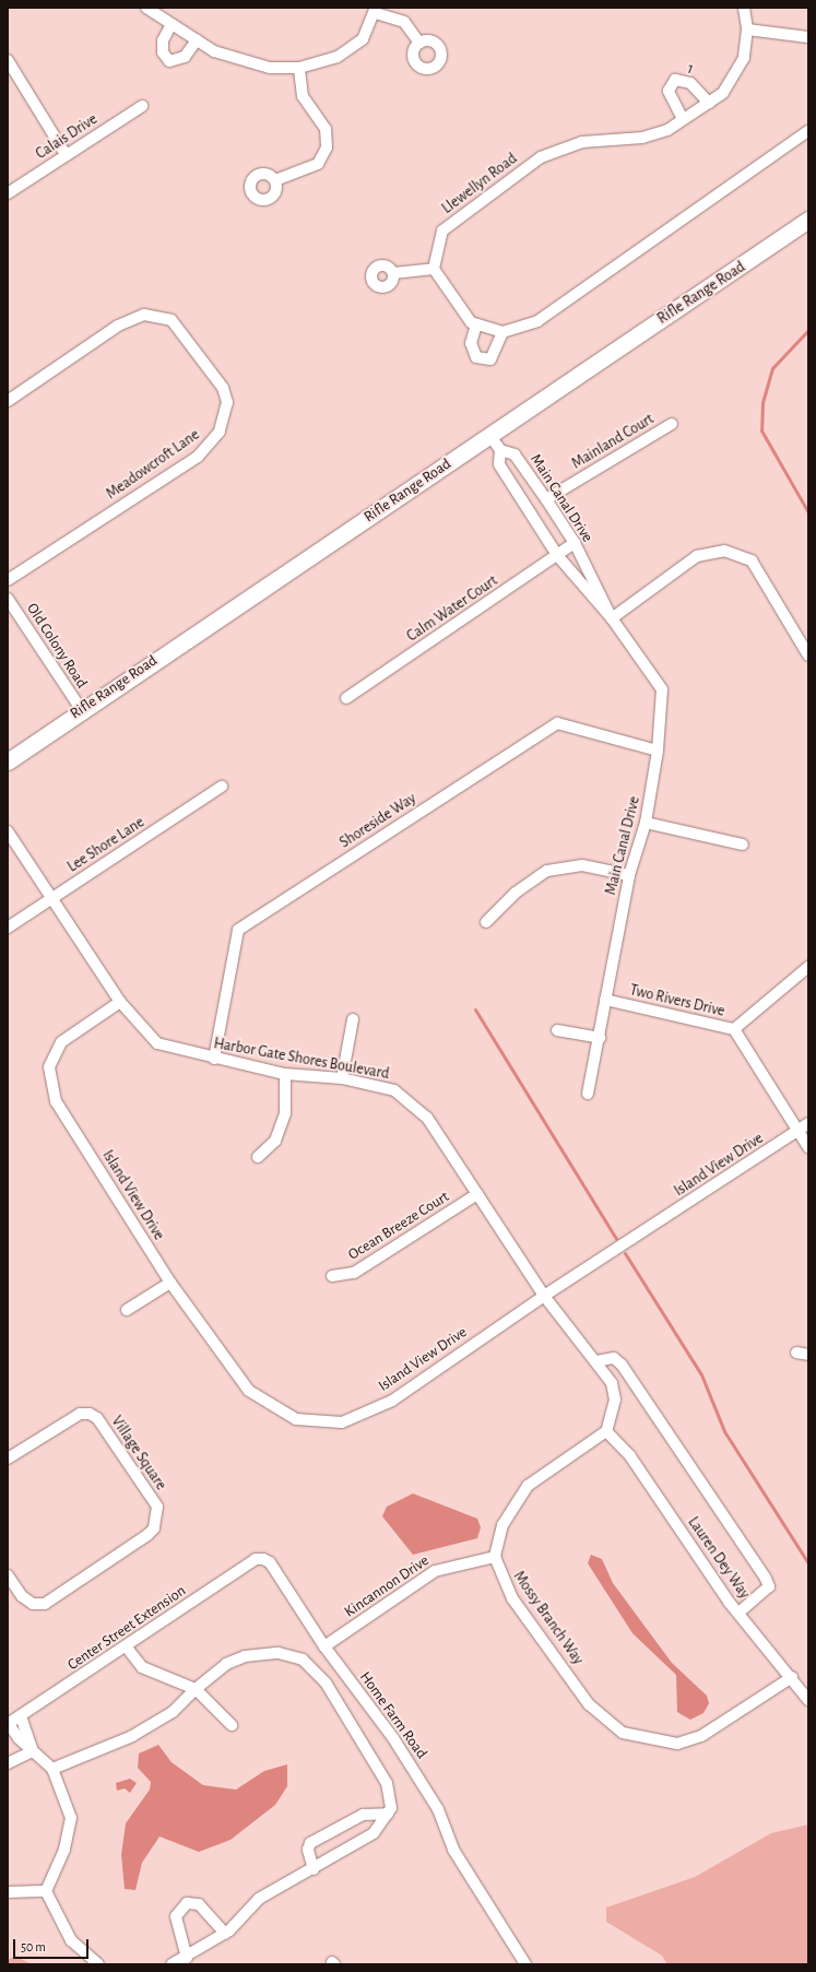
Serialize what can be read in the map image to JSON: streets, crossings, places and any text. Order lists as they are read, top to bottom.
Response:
{
  "streets": {
    "main road": ["Rifle Range Road"],
    "street": [
      "1",
      "Calais Drive",
      "Llewellyn Road",
      "Mainland Court",
      "Meadowcroft Lane",
      "Main Canal Drive",
      "Calm Water Court",
      "Old Colony Road",
      "Shoreside Way",
      "Lee Shore Lane",
      "Two Rivers Drive",
      "Harbor Gate Shores Boulevard",
      "Island View Drive",
      "Ocean Breeze Court",
      "Village Square",
      "Lauren Dey Way",
      "Kincannon Drive",
      "Mossy Branch Way",
      "Center Street Extension",
      "Home Farm Road"
    ]
  },
  "crossings": [
    ["1", "Llewellyn Road"],
    ["Rifle Range Road", "Main Canal Drive"],
    ["Rifle Range Road", "Old Colony Road"],
    ["Mainland Court", "Main Canal Drive"],
    ["Main Canal Drive", "Calm Water Court"],
    ["Main Canal Drive", "Shoreside Way"],
    ["Main Canal Drive", "Two Rivers Drive"],
    ["Shoreside Way", "Harbor Gate Shores Boulevard"],
    ["Lee Shore Lane", "Harbor Gate Shores Boulevard"],
    ["Two Rivers Drive", "Island View Drive"],
    ["Harbor Gate Shores Boulevard", "Island View Drive"],
    ["Harbor Gate Shores Boulevard", "Ocean Breeze Court"],
    ["Lauren Dey Way", "Mossy Branch Way"],
    ["Kincannon Drive", "Mossy Branch Way"],
    ["Kincannon Drive", "Home Farm Road"],
    ["Center Street Extension", "Home Farm Road"]
  ],
  "scale_bar": "50 m"
}
